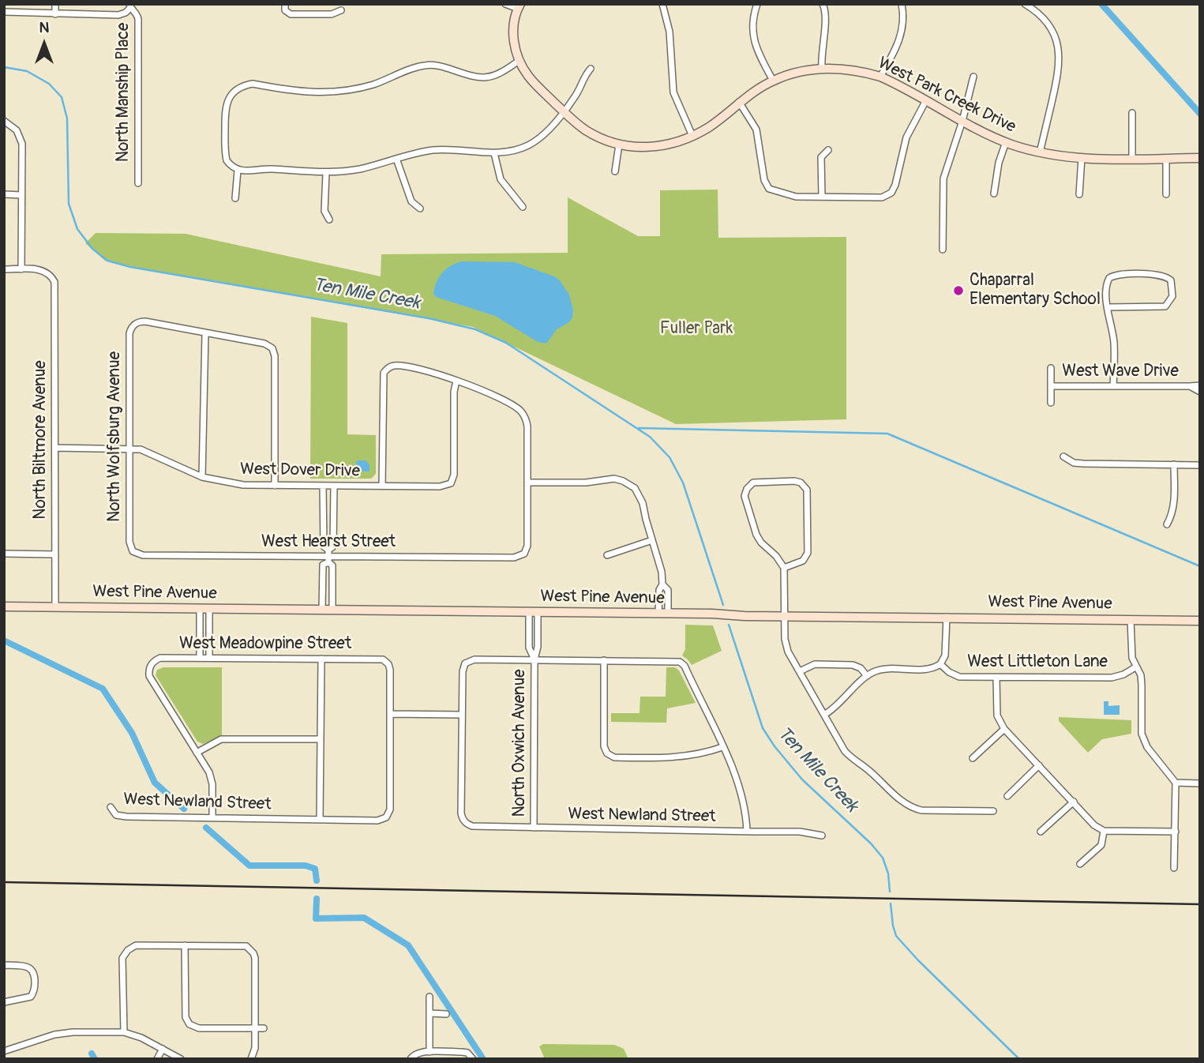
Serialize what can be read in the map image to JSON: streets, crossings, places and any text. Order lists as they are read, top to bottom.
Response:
{
  "streets": {
    "street": [
      "North Manship Place",
      "West Park Creek Drive",
      "West Wave Drive",
      "North Wolfsburg Avenue",
      "North Biltmore Avenue",
      "West Dover Drive",
      "West Hearst Street",
      "West Pine Avenue",
      "West Meadowpine Street",
      "West Littleton Lane",
      "North Oxwich Avenue",
      "West Newland Street"
    ]
  },
  "crossings": [
    ["North Wolfsburg Avenue", "West Dover Drive"],
    ["North Wolfsburg Avenue", "West Hearst Street"],
    ["North Biltmore Avenue", "West Dover Drive"],
    ["North Biltmore Avenue", "West Pine Avenue"],
    ["West Pine Avenue", "North Oxwich Avenue"],
    ["West Meadowpine Street", "West Newland Street"],
    ["North Oxwich Avenue", "West Newland Street"]
  ],
  "water": ["Ten Mile Creek"],
  "parks": ["Fuller Park"],
  "places": ["Chaparral Elementary School"],
  "north": "top"
}
